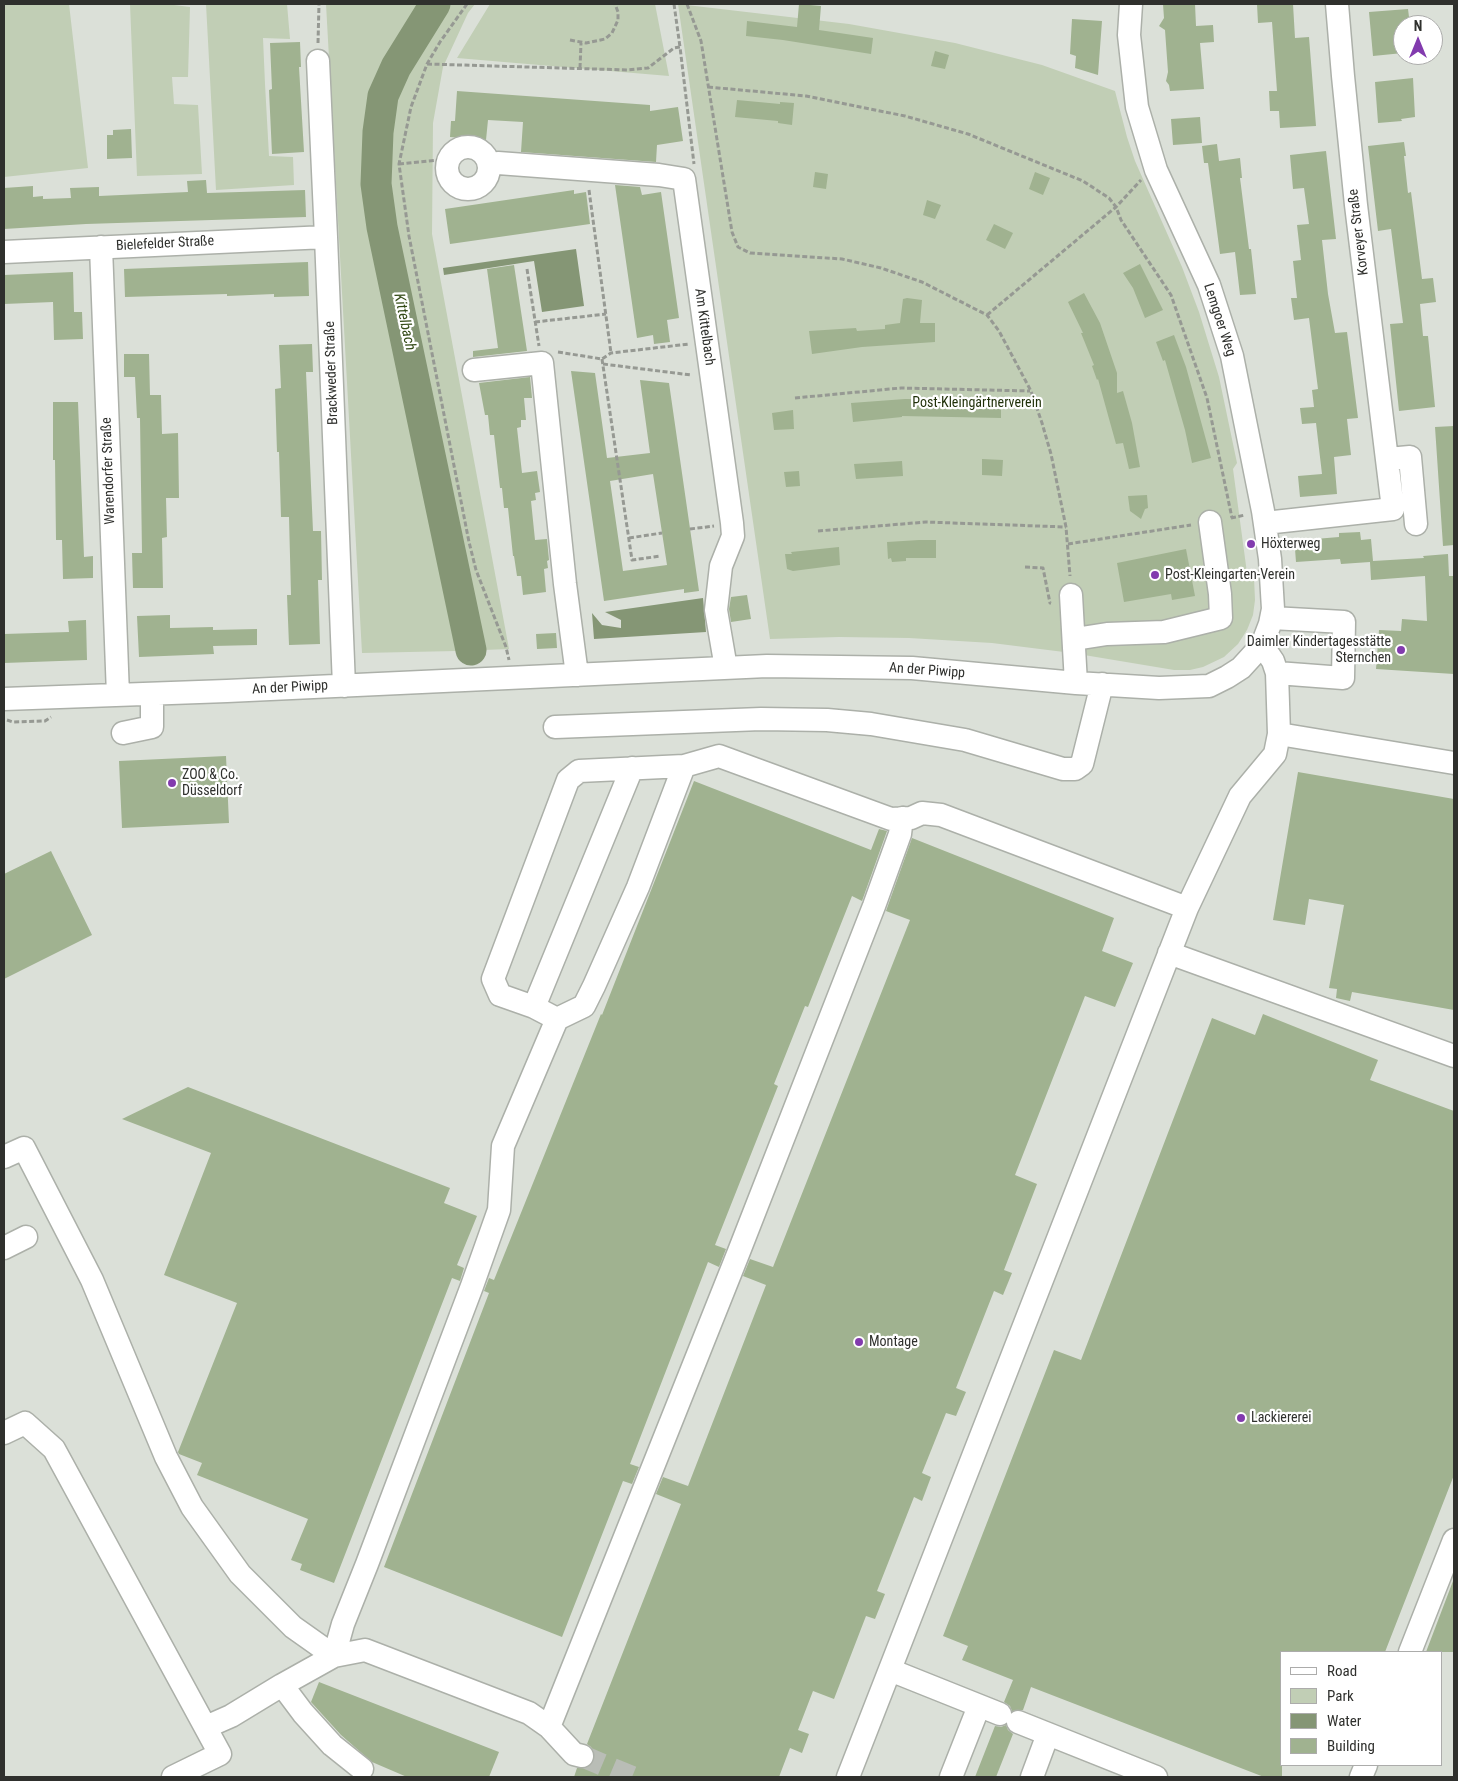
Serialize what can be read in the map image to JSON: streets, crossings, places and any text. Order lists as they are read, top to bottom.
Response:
{
  "streets": {
    "street": [
      "Korveyer Straße",
      "Bielefelder Straße",
      "Lemgoer Weg",
      "Am Kittelbach",
      "Brackweder Straße",
      "Warendorfer Straße",
      "An der Piwipp"
    ]
  },
  "crossings": [
    ["Korveyer Straße", "Lemgoer Weg"],
    ["Bielefelder Straße", "Brackweder Straße"],
    ["Bielefelder Straße", "Warendorfer Straße"],
    ["Lemgoer Weg", "An der Piwipp"],
    ["Am Kittelbach", "An der Piwipp"],
    ["Brackweder Straße", "An der Piwipp"],
    ["Warendorfer Straße", "An der Piwipp"]
  ],
  "water": ["Kittelbach"],
  "parks": ["Post-Kleingärtnerverein"],
  "places": [
    "Höxterweg",
    "Post-Kleingarten-Verein",
    "Daimler Kindertagesstätte Sternchen",
    "ZOO & Co. Düsseldorf",
    "Montage",
    "Lackiererei"
  ],
  "legend": [
    "Road",
    "Park",
    "Water",
    "Building"
  ],
  "north": "top"
}
